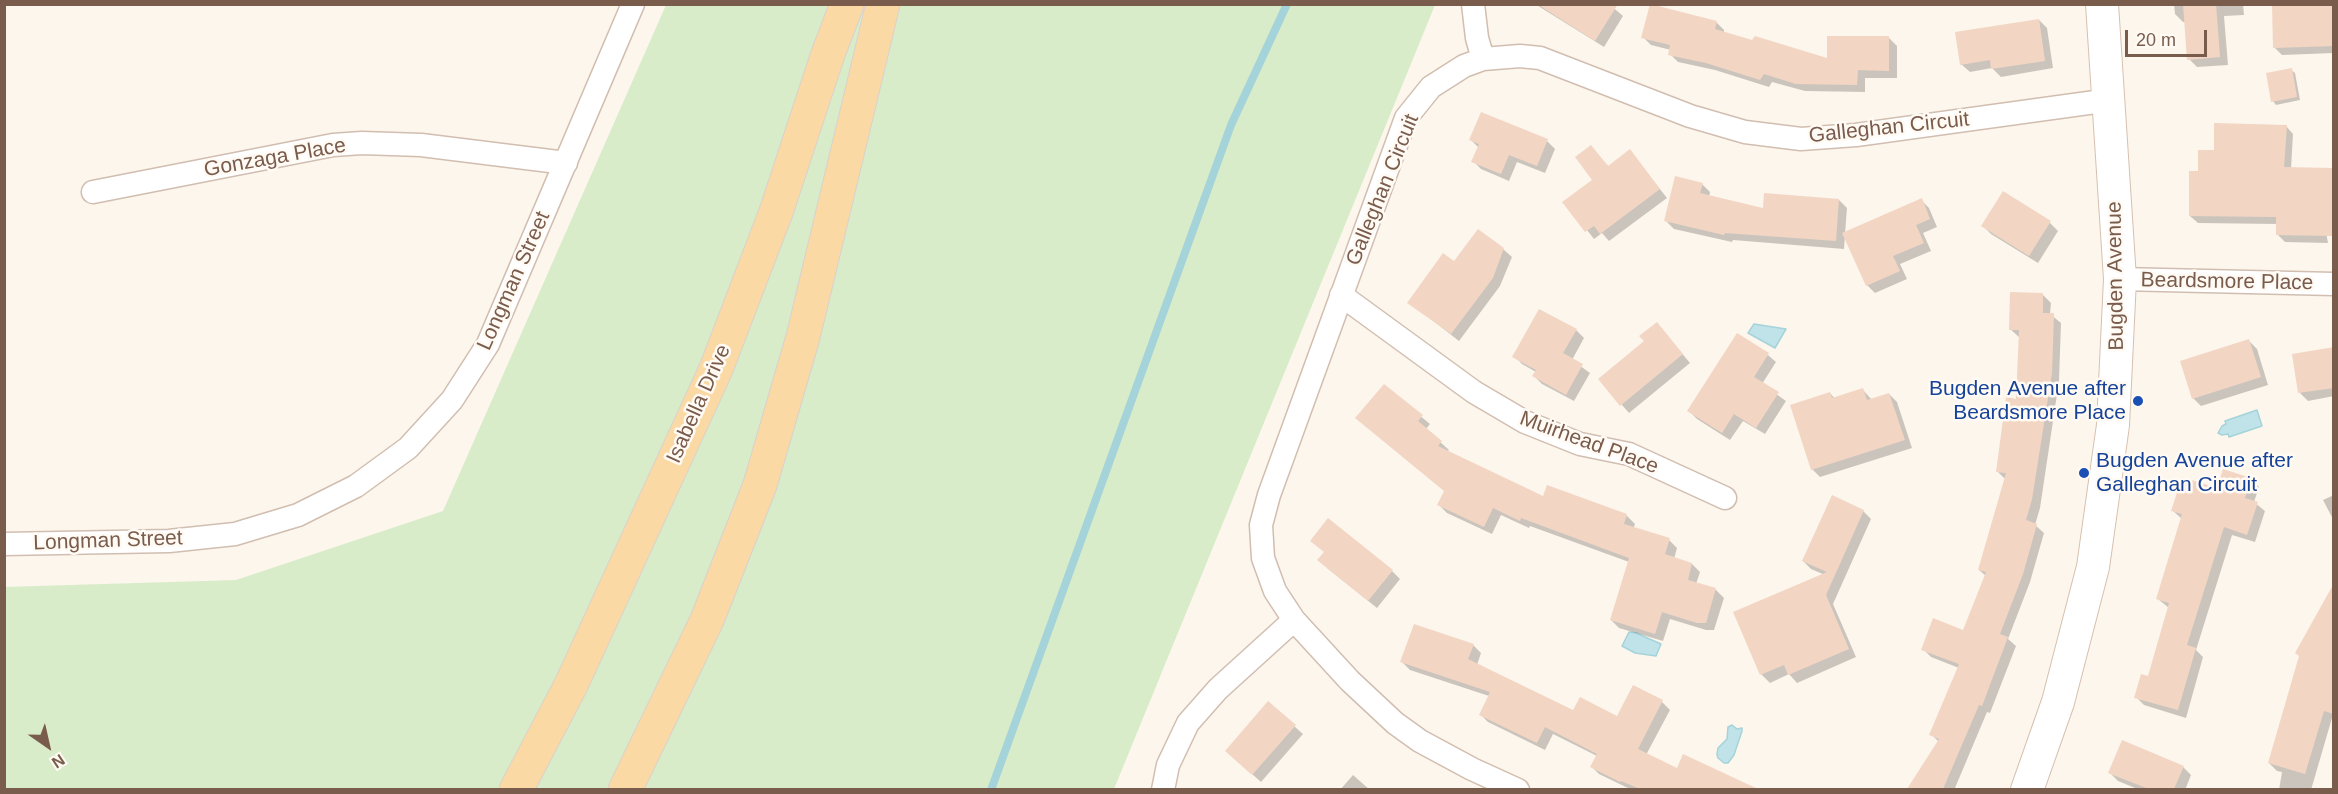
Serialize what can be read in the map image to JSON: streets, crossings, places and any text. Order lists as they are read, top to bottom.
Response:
{
  "streets": {
    "main road": ["Isabella Drive"],
    "street": [
      "Galleghan Circuit",
      "Gonzaga Place",
      "Bugden Avenue",
      "Longman Street",
      "Beardsmore Place",
      "Muirhead Place"
    ]
  },
  "crossings": [
    ["Galleghan Circuit", "Bugden Avenue"],
    ["Galleghan Circuit", "Muirhead Place"],
    ["Gonzaga Place", "Longman Street"],
    ["Bugden Avenue", "Beardsmore Place"]
  ],
  "places": ["Bugden Avenue after Beardsmore Place", "Bugden Avenue after Galleghan Circuit"],
  "scale_bar": "20 m",
  "north": "bottom right"
}
